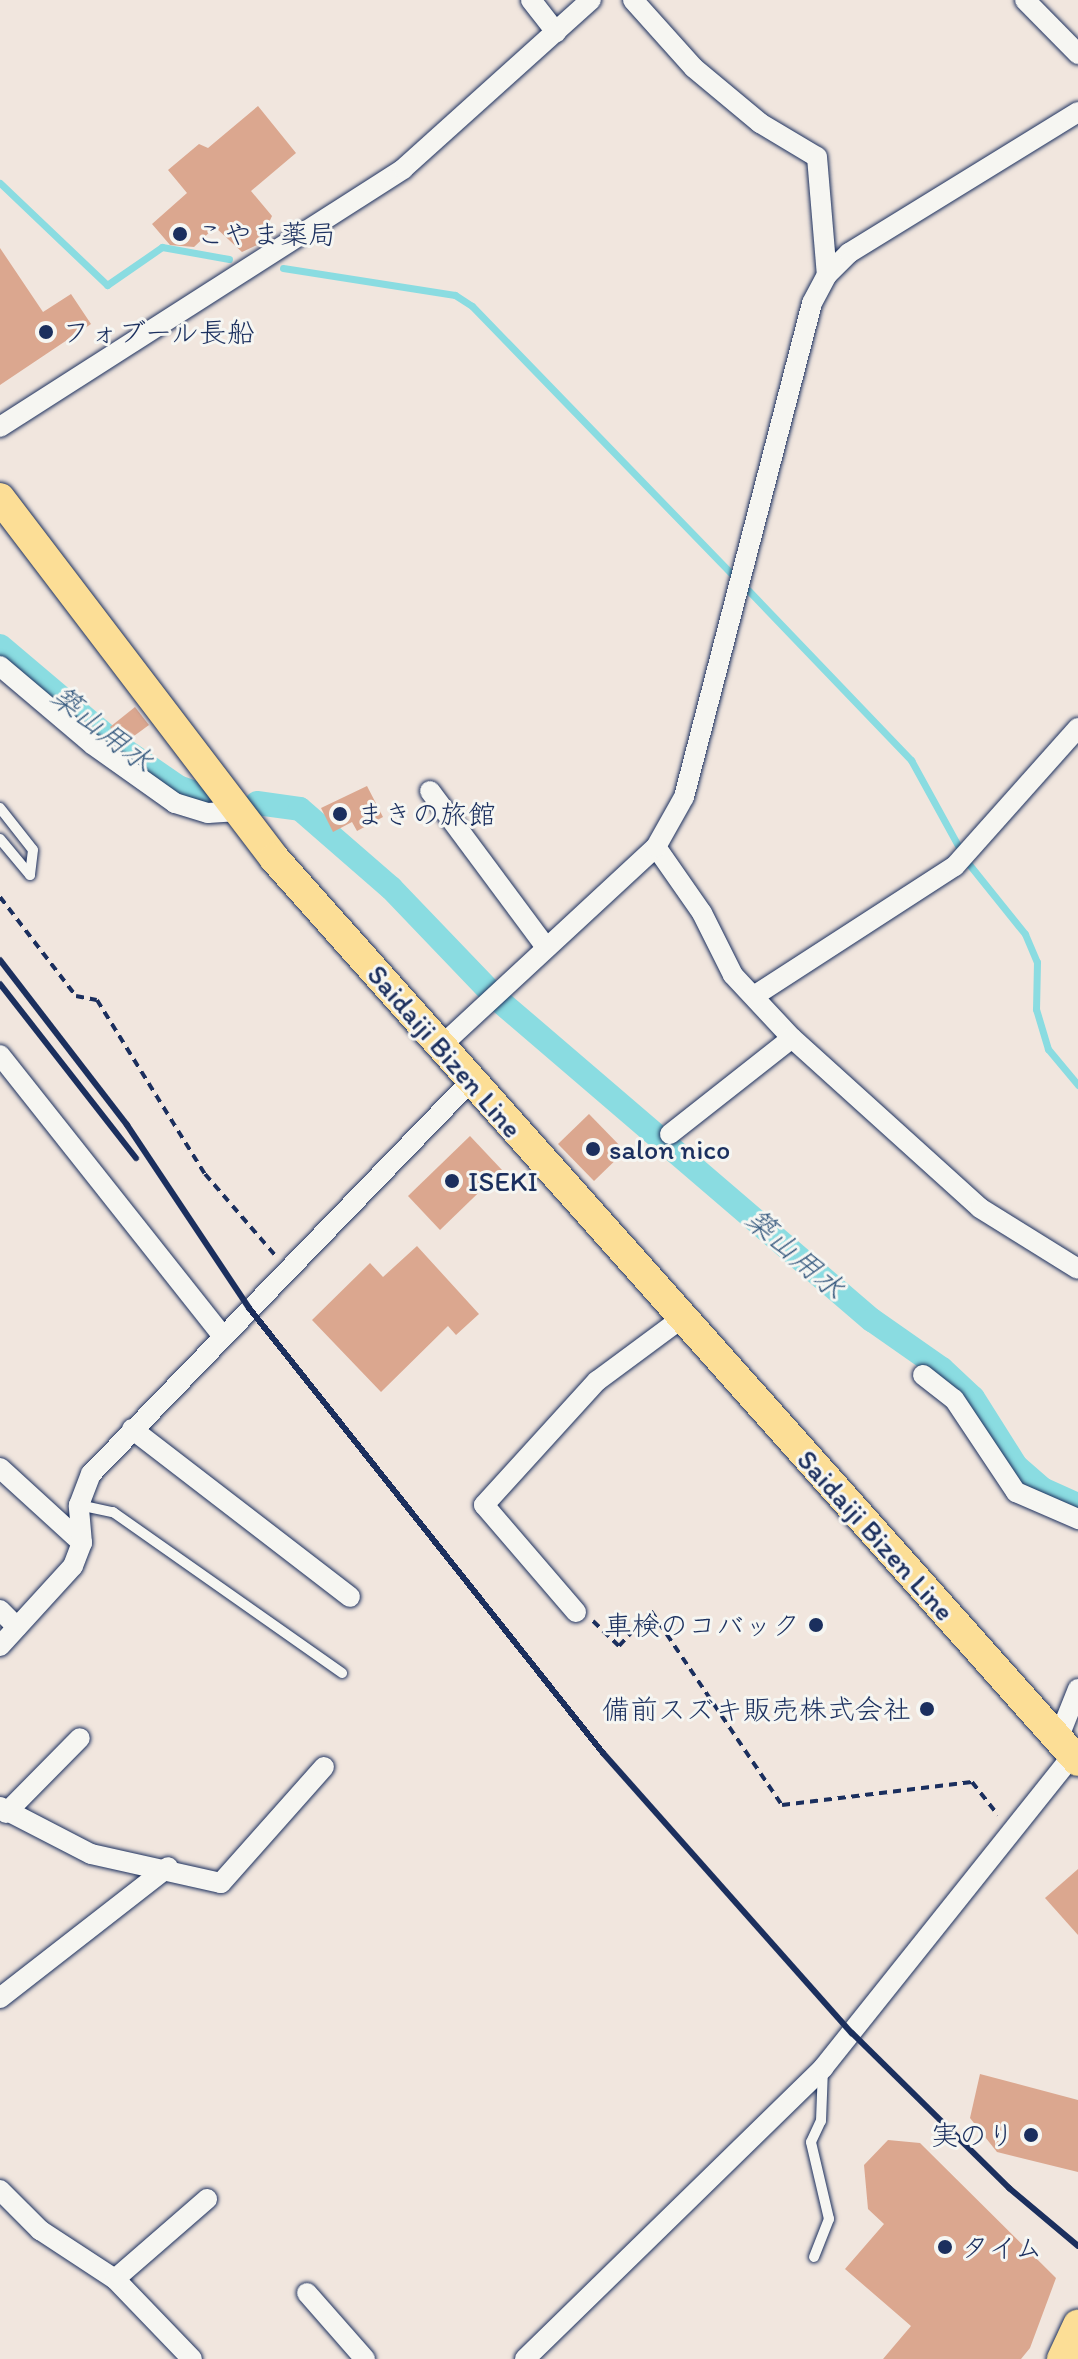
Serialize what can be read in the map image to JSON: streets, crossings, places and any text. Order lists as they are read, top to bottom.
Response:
{
  "streets": {
    "main road": ["Saidaiji Bizen Line"]
  },
  "water": ["築山用水"],
  "places": [
    "こやま薬局",
    "フォブール長船",
    "まきの旅館",
    "salon nico",
    "ISEKI",
    "車検のコバック",
    "備前スズキ販売株式会社",
    "実のり",
    "タイム"
  ]
}
